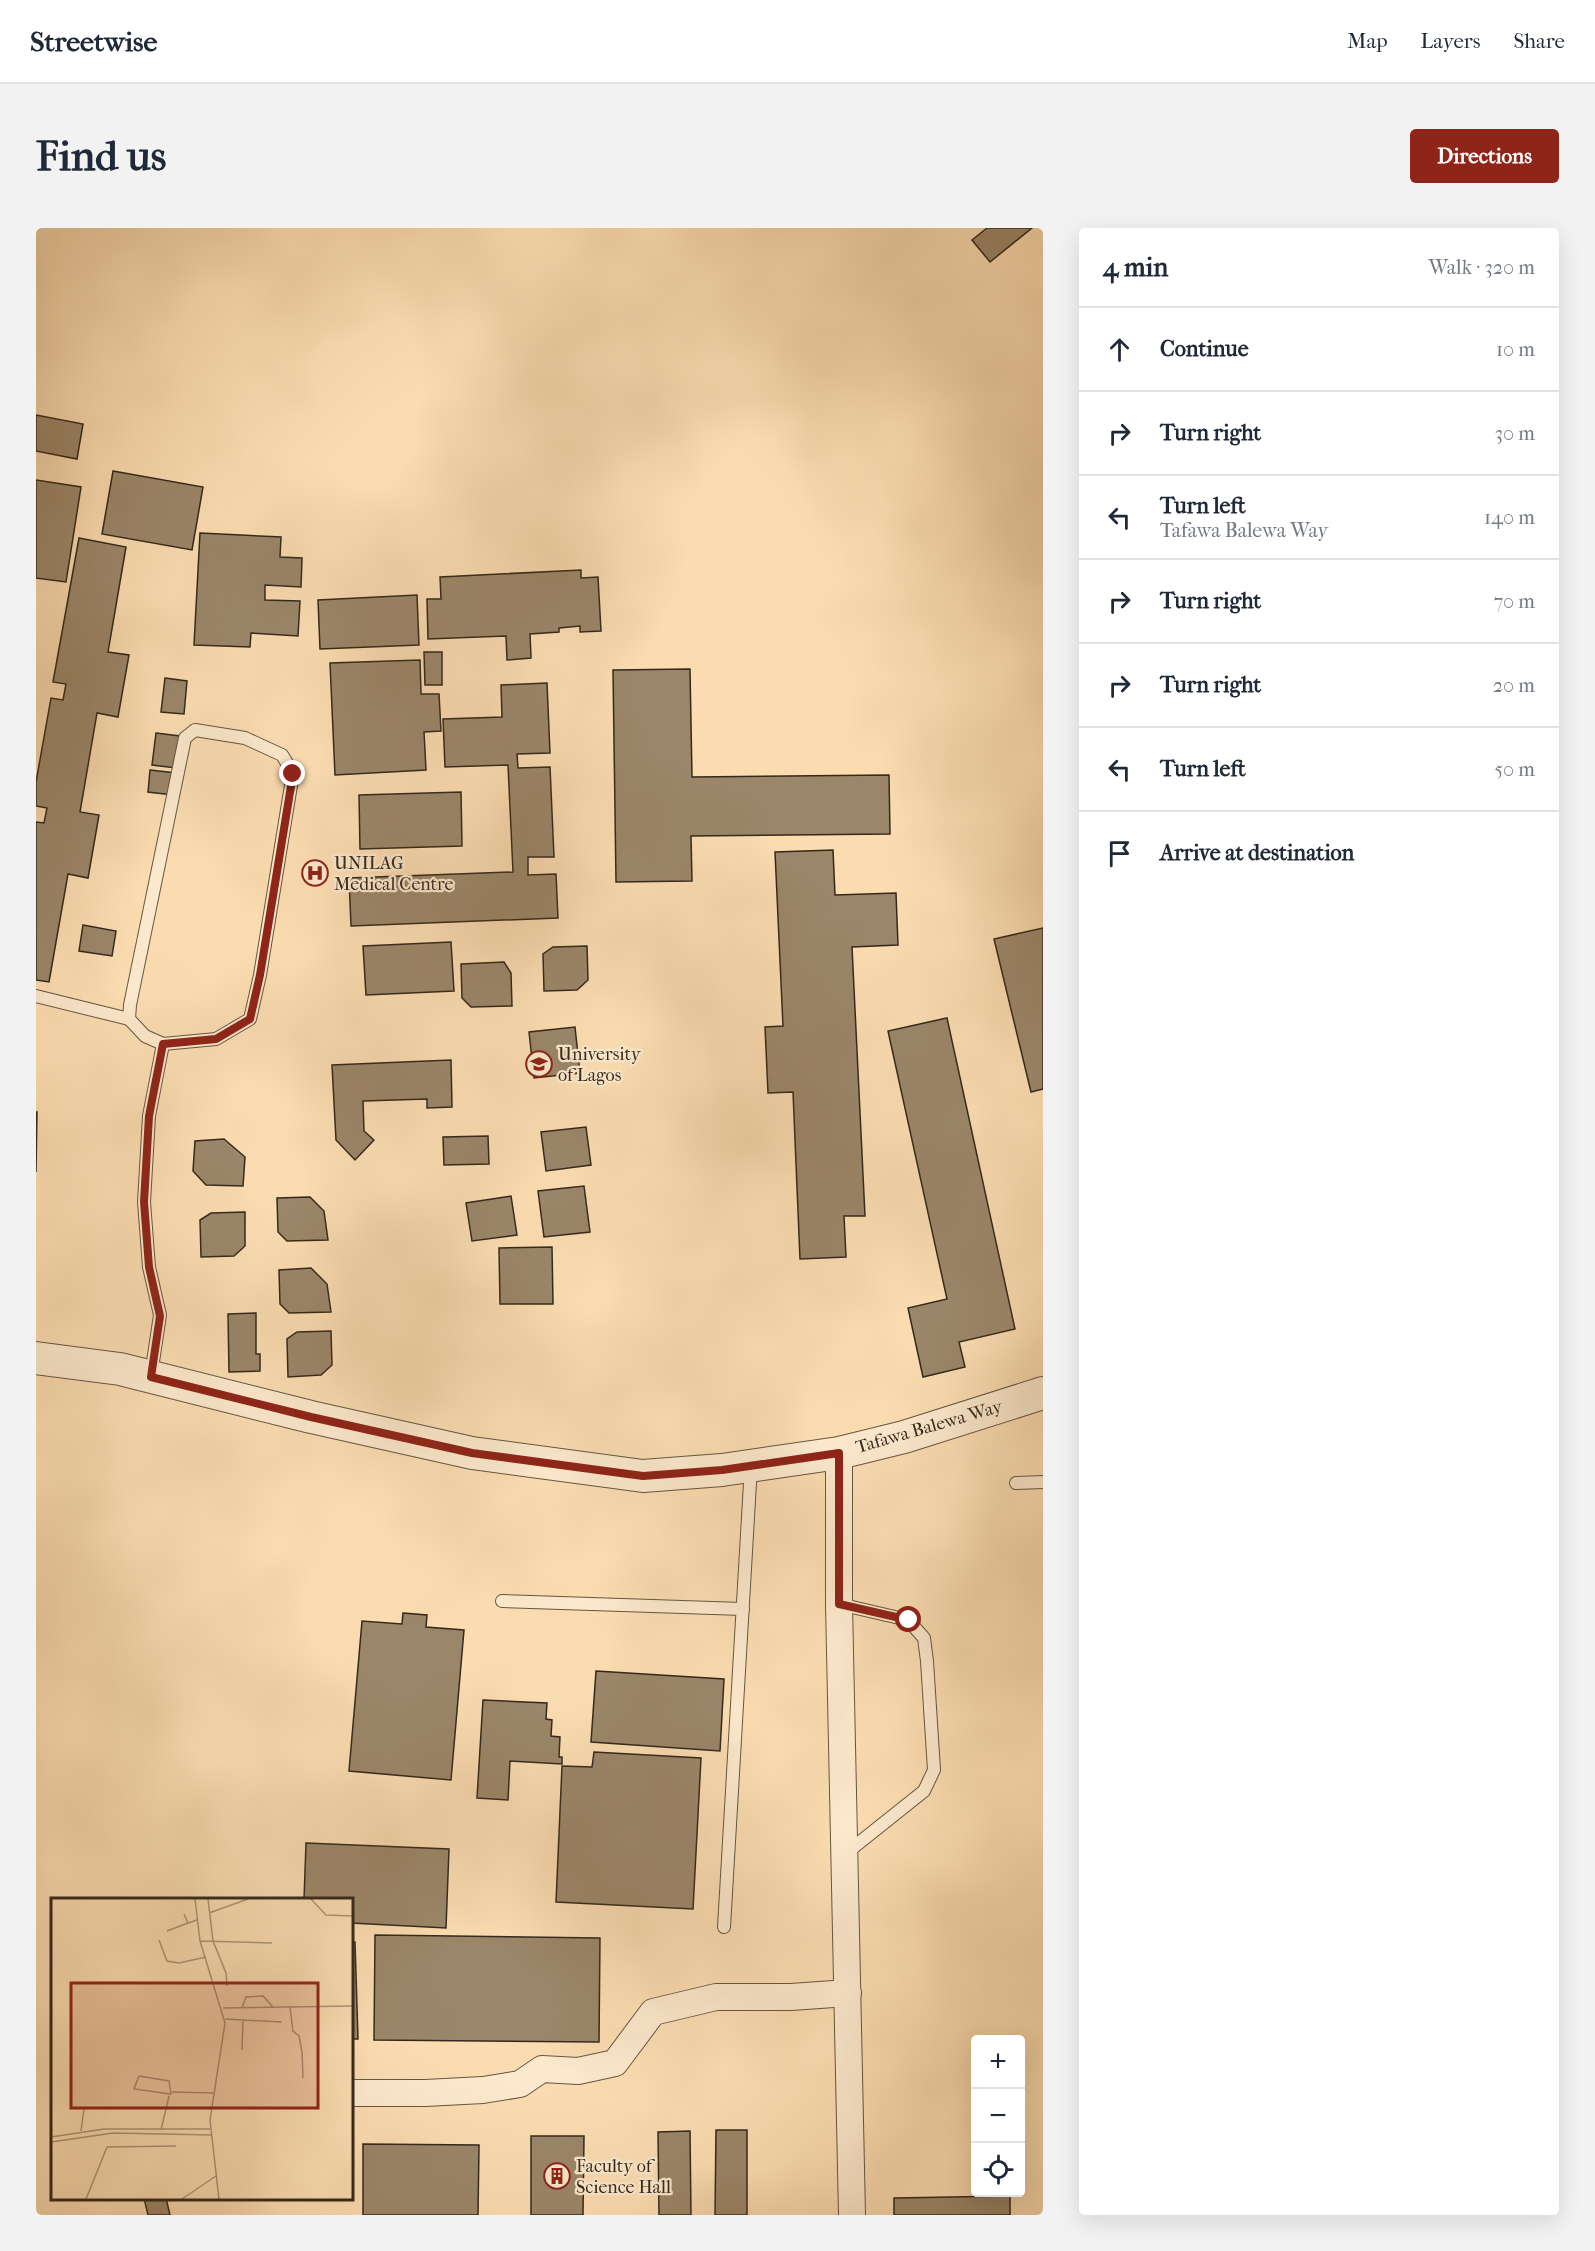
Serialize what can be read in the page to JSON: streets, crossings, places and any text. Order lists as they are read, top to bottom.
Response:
{
  "streets": {
    "street": ["Tafawa Balewa Way"]
  },
  "places": {
    "hospital": ["UNILAG Medical Centre"],
    "school or university": ["University of Lagos"],
    "building": ["Faculty of Science Hall"]
  },
  "page": {
    "header": "Streetwise",
    "nav": ["Map", "Layers", "Share"],
    "buttons": "Directions",
    "title": "Find us",
    "heading": ["4 min", "Walk · 320 m"],
    "list": [
      ["Continue", "10 m"],
      ["Turn right", "30 m"],
      ["Turn left", "Tafawa Balewa Way", "140 m"],
      ["Turn right", "70 m"],
      ["Turn right", "20 m"],
      ["Turn left", "50 m"],
      "Arrive at destination"
    ],
    "map_buttons": ["+", "−"]
  }
}
